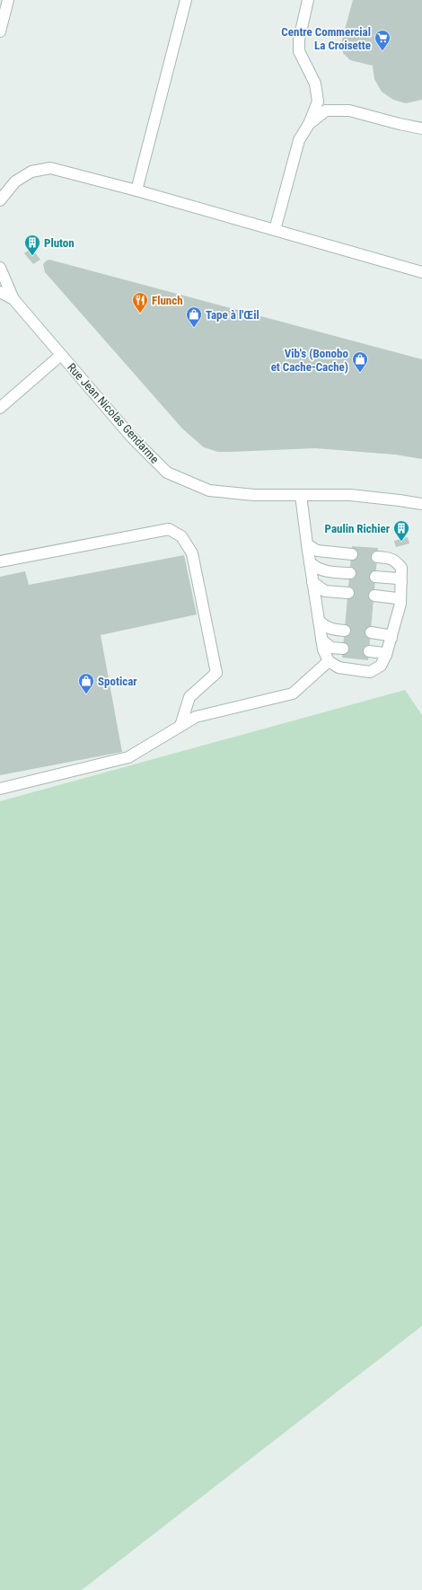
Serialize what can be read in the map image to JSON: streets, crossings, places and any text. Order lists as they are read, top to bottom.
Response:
{
  "streets": {
    "street": ["Rue Jean Nicolas Gendarme"]
  },
  "places": {
    "supermarket": ["Centre Commercial La Croisette"],
    "building": ["Pluton", "Paulin Richier"],
    "restaurant": ["Flunch"],
    "shop": ["Tape à l'Œil", "Vib's (Bonobo et Cache-Cache)", "Spoticar"]
  }
}
